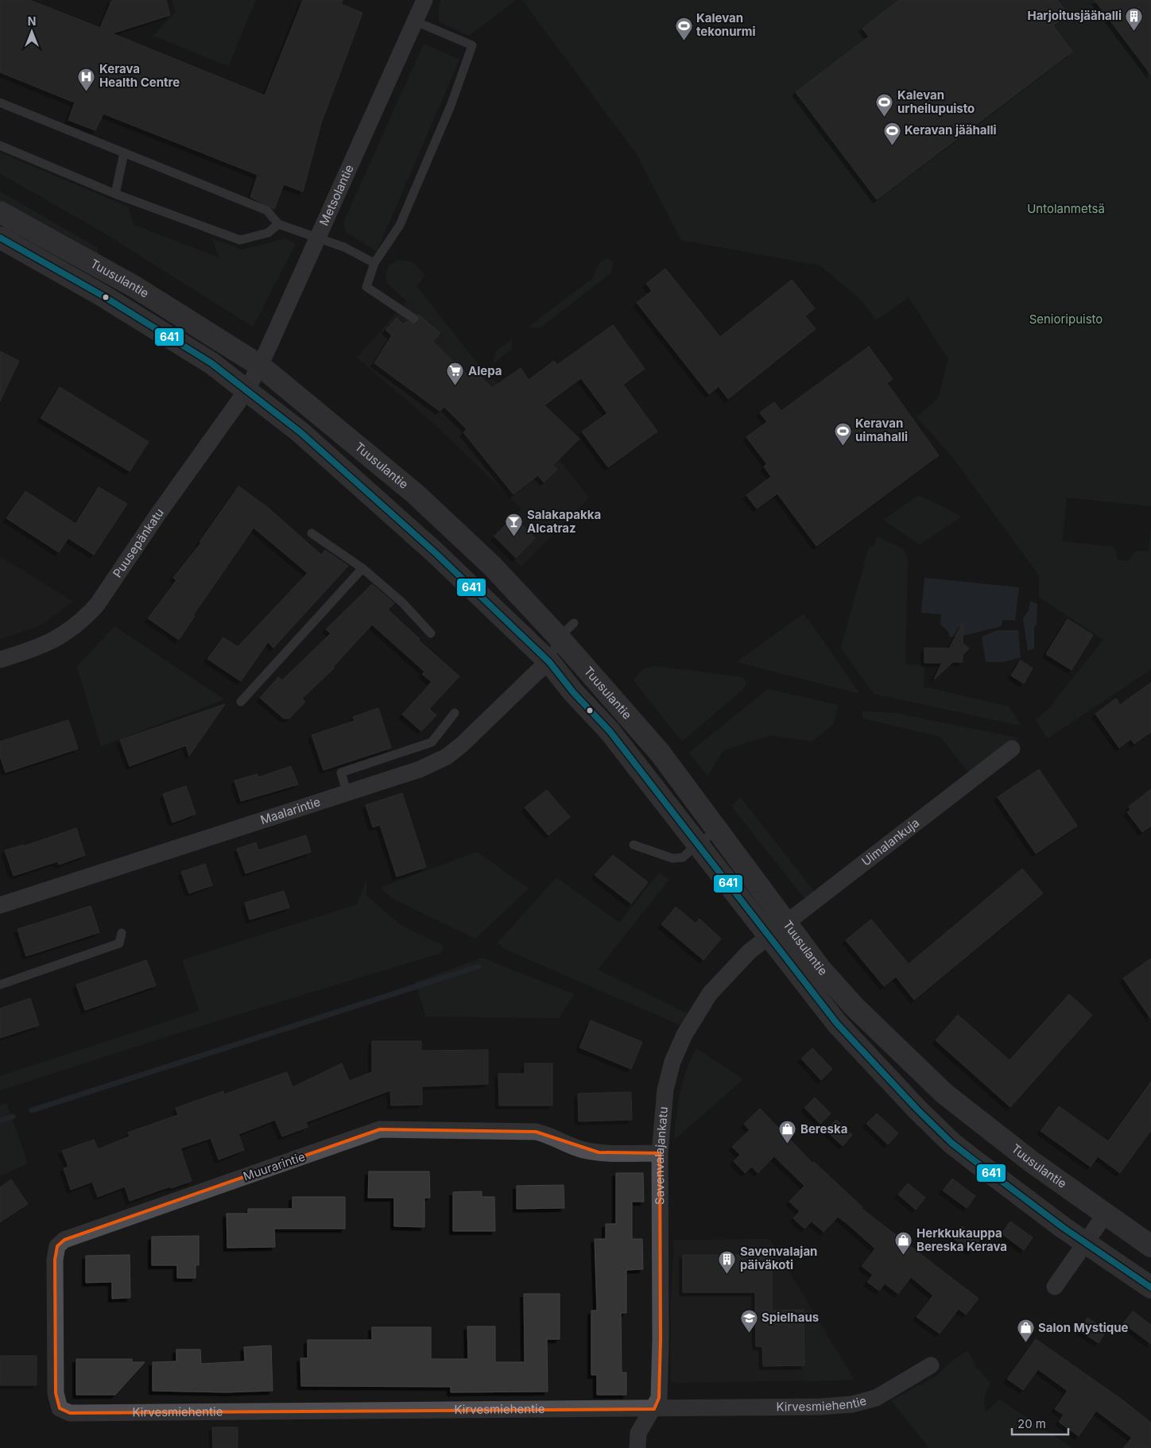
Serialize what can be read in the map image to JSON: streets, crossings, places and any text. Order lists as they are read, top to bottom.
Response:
{
  "streets": {
    "main road": ["Tuusulantie"],
    "street": [
      "Metsolantie",
      "Puusepänkatu",
      "Maalarintie",
      "Uimalankuja",
      "Savenvalajankatu",
      "Muurarintie",
      "Kirvesmiehentie"
    ]
  },
  "crossings": [
    ["Metsolantie", "Tuusulantie"],
    ["Metsolantie", "Puusepänkatu"],
    ["Tuusulantie", "Puusepänkatu"],
    ["Tuusulantie", "Maalarintie"],
    ["Tuusulantie", "Uimalankuja"],
    ["Tuusulantie", "Savenvalajankatu"],
    ["Uimalankuja", "Savenvalajankatu"],
    ["Savenvalajankatu", "Muurarintie"],
    ["Savenvalajankatu", "Kirvesmiehentie"],
    ["Muurarintie", "Kirvesmiehentie"]
  ],
  "parks": ["Untolanmetsä", "Senioripuisto"],
  "places": {
    "building": ["Harjoitusjäähalli", "Savenvalajan päiväkoti"],
    "sports": [
      "Kalevan tekonurmi",
      "Kalevan urheilupuisto",
      "Keravan jäähalli",
      "Keravan uimahalli"
    ],
    "hospital": ["Kerava Health Centre"],
    "supermarket": ["Alepa"],
    "bar": ["Salakapakka Alcatraz"],
    "shop": ["Bereska", "Herkkukauppa Bereska Kerava", "Salon Mystique"],
    "school or university": ["Spielhaus"]
  },
  "lines": ["transit line 641"],
  "scale_bar": "20 m",
  "north": "top"
}
